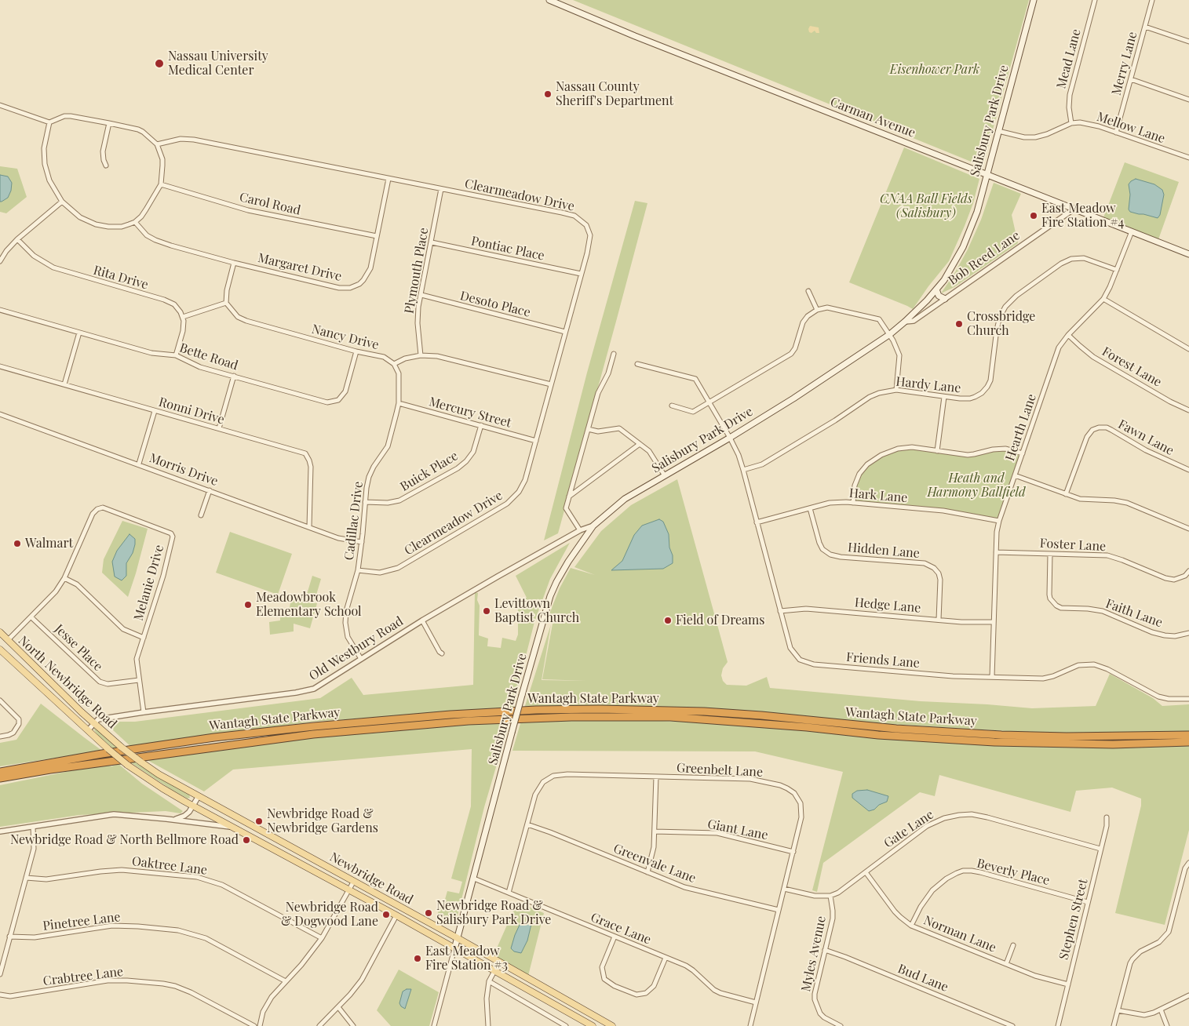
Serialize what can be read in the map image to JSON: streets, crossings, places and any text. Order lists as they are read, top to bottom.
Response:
{
  "streets": {
    "highway": ["Wantagh State Parkway"],
    "main road": [
      "Carman Avenue",
      "Salisbury Park Drive",
      "North Newbridge Road",
      "Newbridge Road"
    ],
    "street": [
      "Mead Lane",
      "Merry Lane",
      "Mellow Lane",
      "Clearmeadow Drive",
      "Carol Road",
      "Pontiac Place",
      "Bob Reed Lane",
      "Margaret Drive",
      "Plymouth Place",
      "Rita Drive",
      "Desoto Place",
      "Nancy Drive",
      "Bette Road",
      "Forest Lane",
      "Hardy Lane",
      "Ronni Drive",
      "Mercury Street",
      "Hearth Lane",
      "Fawn Lane",
      "Morris Drive",
      "Buick Place",
      "Hark Lane",
      "Cadillac Drive",
      "Foster Lane",
      "Hidden Lane",
      "Melanie Drive",
      "Hedge Lane",
      "Faith Lane",
      "Jesse Place",
      "Old Westbury Road",
      "Friends Lane",
      "Greenbelt Lane",
      "Gate Lane",
      "Giant Lane",
      "Greenvale Lane",
      "Oaktree Lane",
      "Beverly Place",
      "Stephen Street",
      "Pinetree Lane",
      "Grace Lane",
      "Norman Lane",
      "Myles Avenue",
      "Crabtree Lane",
      "Bud Lane"
    ]
  },
  "crossings": [
    ["Mead Lane", "Mellow Lane"],
    ["Merry Lane", "Mellow Lane"],
    ["Carman Avenue", "Salisbury Park Drive"],
    ["Carman Avenue", "Bob Reed Lane"],
    ["Carman Avenue", "Hearth Lane"],
    ["Salisbury Park Drive", "Mellow Lane"],
    ["Salisbury Park Drive", "Bob Reed Lane"],
    ["Salisbury Park Drive", "Old Westbury Road"],
    ["Salisbury Park Drive", "Friends Lane"],
    ["Salisbury Park Drive", "Newbridge Road"],
    ["Salisbury Park Drive", "Grace Lane"],
    ["Clearmeadow Drive", "Carol Road"],
    ["Clearmeadow Drive", "Pontiac Place"],
    ["Clearmeadow Drive", "Margaret Drive"],
    ["Clearmeadow Drive", "Plymouth Place"],
    ["Clearmeadow Drive", "Desoto Place"],
    ["Clearmeadow Drive", "Mercury Street"],
    ["Clearmeadow Drive", "Cadillac Drive"],
    ["Carol Road", "Margaret Drive"],
    ["Pontiac Place", "Plymouth Place"],
    ["Plymouth Place", "Desoto Place"],
    ["Nancy Drive", "Bette Road"],
    ["Nancy Drive", "Cadillac Drive"],
    ["Forest Lane", "Hearth Lane"],
    ["Hardy Lane", "Hearth Lane"],
    ["Hardy Lane", "Friends Lane"],
    ["Ronni Drive", "Morris Drive"],
    ["Mercury Street", "Buick Place"],
    ["Mercury Street", "Cadillac Drive"],
    ["Hearth Lane", "Hark Lane"],
    ["Hearth Lane", "Foster Lane"],
    ["Hearth Lane", "Hedge Lane"],
    ["Hearth Lane", "Friends Lane"],
    ["Morris Drive", "Cadillac Drive"],
    ["Buick Place", "Cadillac Drive"],
    ["Hark Lane", "Hidden Lane"],
    ["Hark Lane", "Friends Lane"],
    ["Cadillac Drive", "Old Westbury Road"],
    ["Foster Lane", "Faith Lane"],
    ["Hidden Lane", "Hedge Lane"],
    ["Melanie Drive", "Jesse Place"],
    ["Melanie Drive", "Old Westbury Road"],
    ["Melanie Drive", "North Newbridge Road"],
    ["Hedge Lane", "Friends Lane"],
    ["Old Westbury Road", "North Newbridge Road"],
    ["North Newbridge Road", "Newbridge Road"],
    ["Greenbelt Lane", "Giant Lane"],
    ["Greenbelt Lane", "Greenvale Lane"],
    ["Greenbelt Lane", "Grace Lane"],
    ["Gate Lane", "Stephen Street"],
    ["Gate Lane", "Norman Lane"],
    ["Gate Lane", "Myles Avenue"],
    ["Beverly Place", "Stephen Street"],
    ["Beverly Place", "Norman Lane"],
    ["Stephen Street", "Norman Lane"],
    ["Myles Avenue", "Bud Lane"]
  ],
  "parks": ["Eisenhower Park", "CNAA Ball Fields (Salisbury)", "Heath and Harmony Ballfield"],
  "places": [
    "Nassau University Medical Center",
    "Nassau County Sheriff's Department",
    "East Meadow Fire Station #4",
    "Crossbridge Church",
    "Walmart",
    "Meadowbrook Elementary School",
    "Levittown Baptist Church",
    "Field of Dreams",
    "Newbridge Road & Newbridge Gardens",
    "Newbridge Road & North Bellmore Road",
    "Newbridge Road & Salisbury Park Drive",
    "Newbridge Road & Dogwood Lane",
    "East Meadow Fire Station #3"
  ]
}
